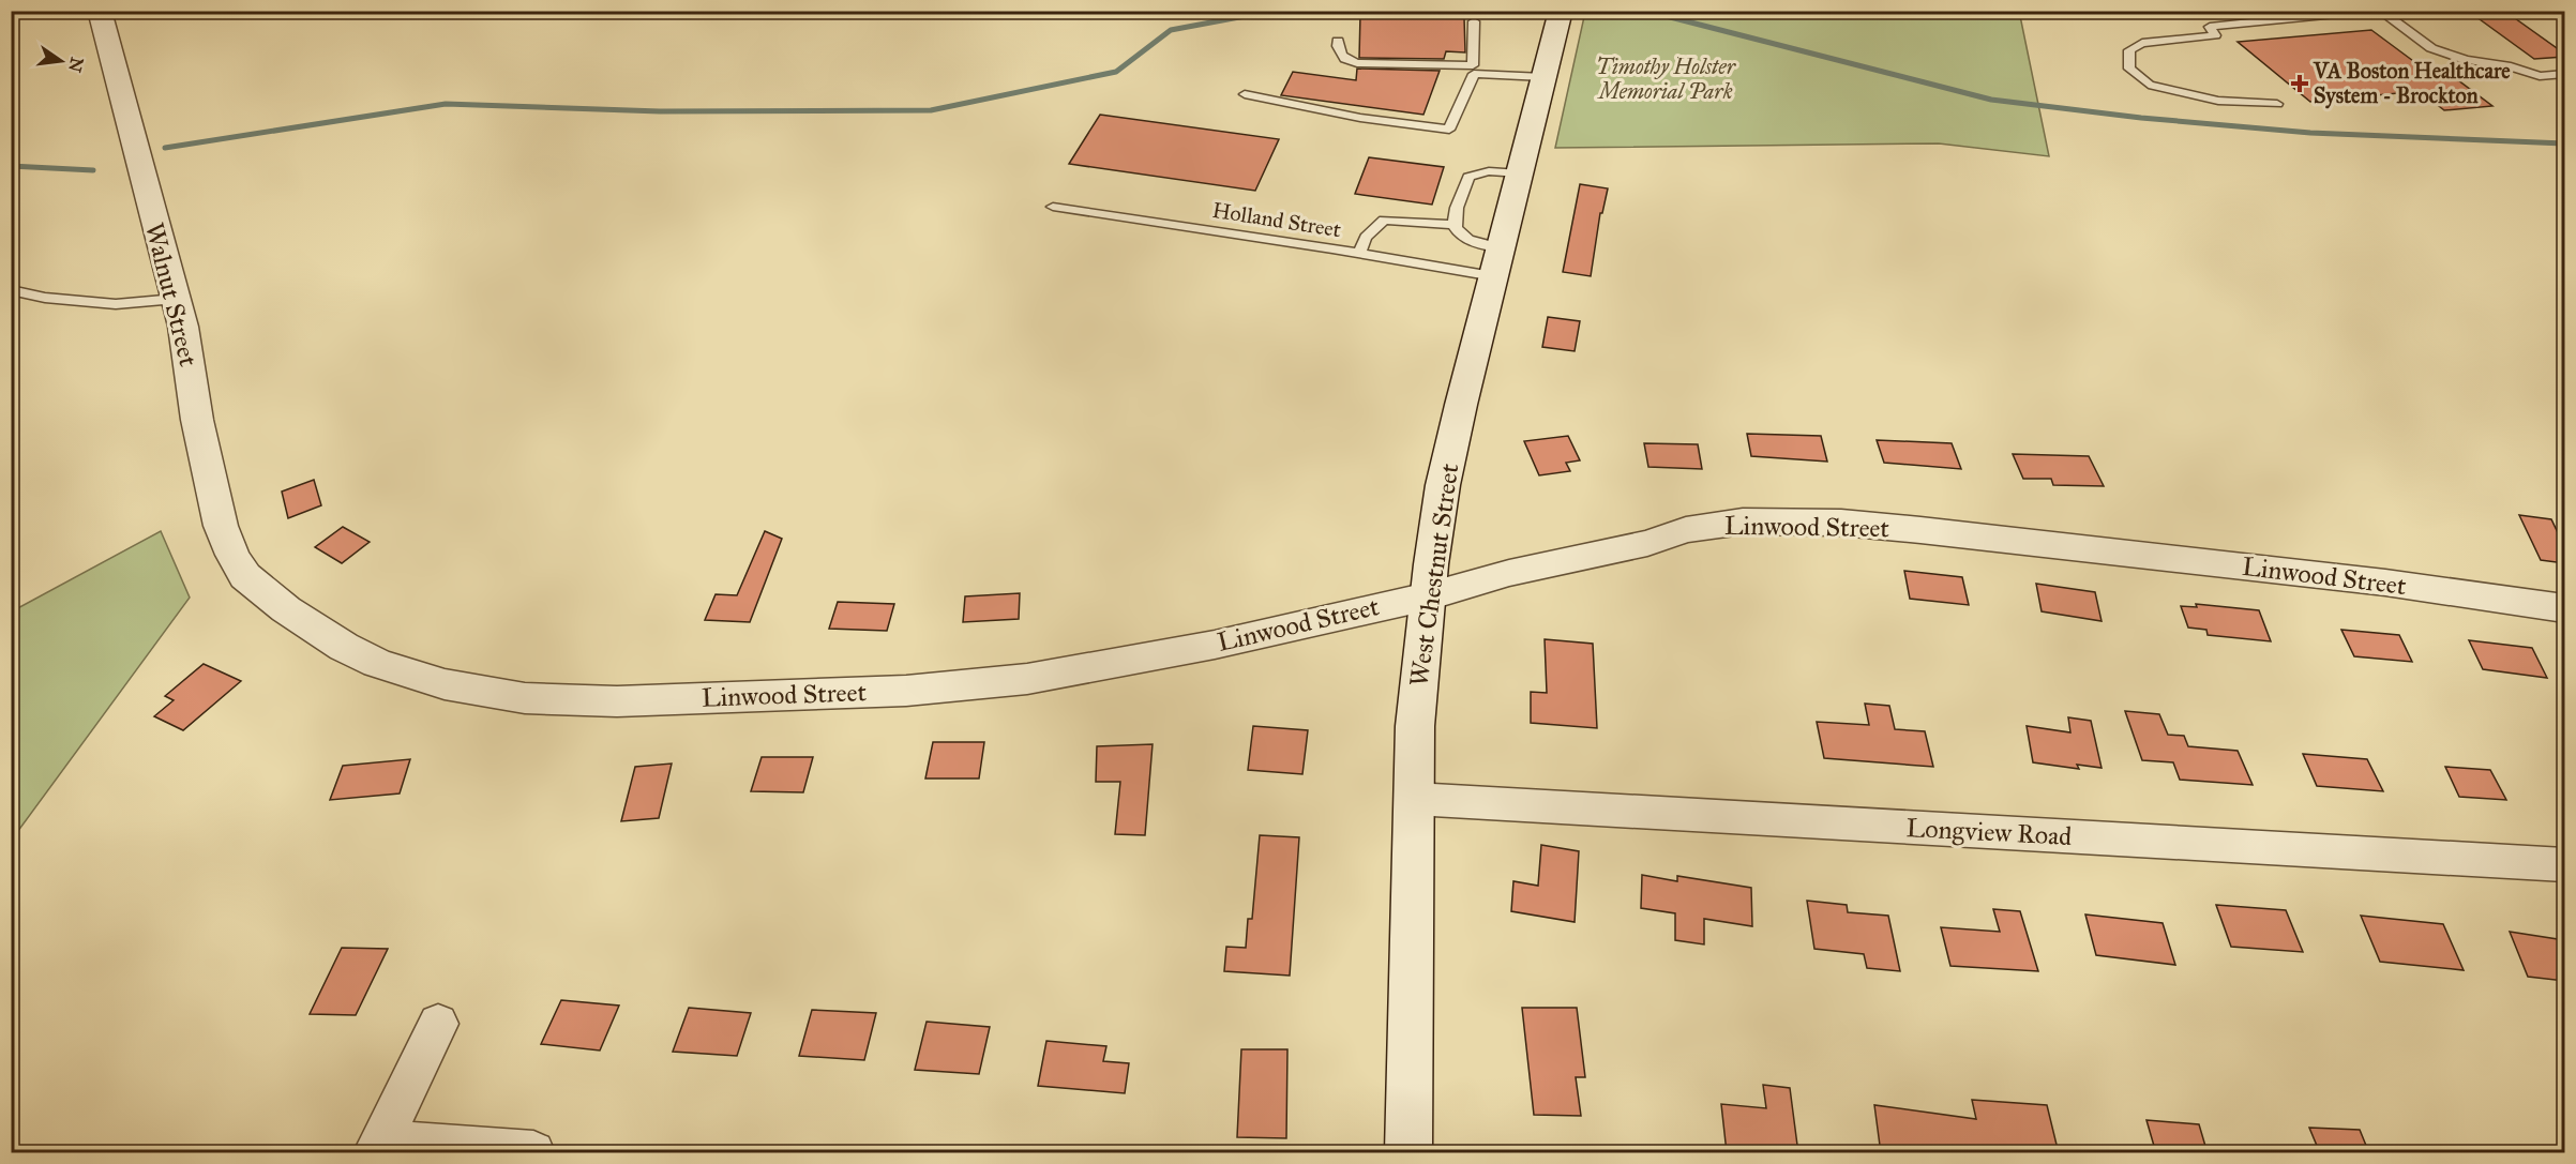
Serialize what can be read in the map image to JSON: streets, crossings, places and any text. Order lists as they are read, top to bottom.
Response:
{
  "streets": {
    "street": [
      "Walnut Street",
      "Linwood Street",
      "West Chestnut Street",
      "Longview Road"
    ],
    "lane": ["Holland Street"]
  },
  "crossings": [
    ["Holland Street", "West Chestnut Street"],
    ["Walnut Street", "Linwood Street"],
    ["Linwood Street", "West Chestnut Street"],
    ["West Chestnut Street", "Longview Road"]
  ],
  "parks": ["Timothy Holster Memorial Park"],
  "places": {
    "health": ["VA Boston Healthcare System - Brockton"]
  },
  "north": "right"
}
